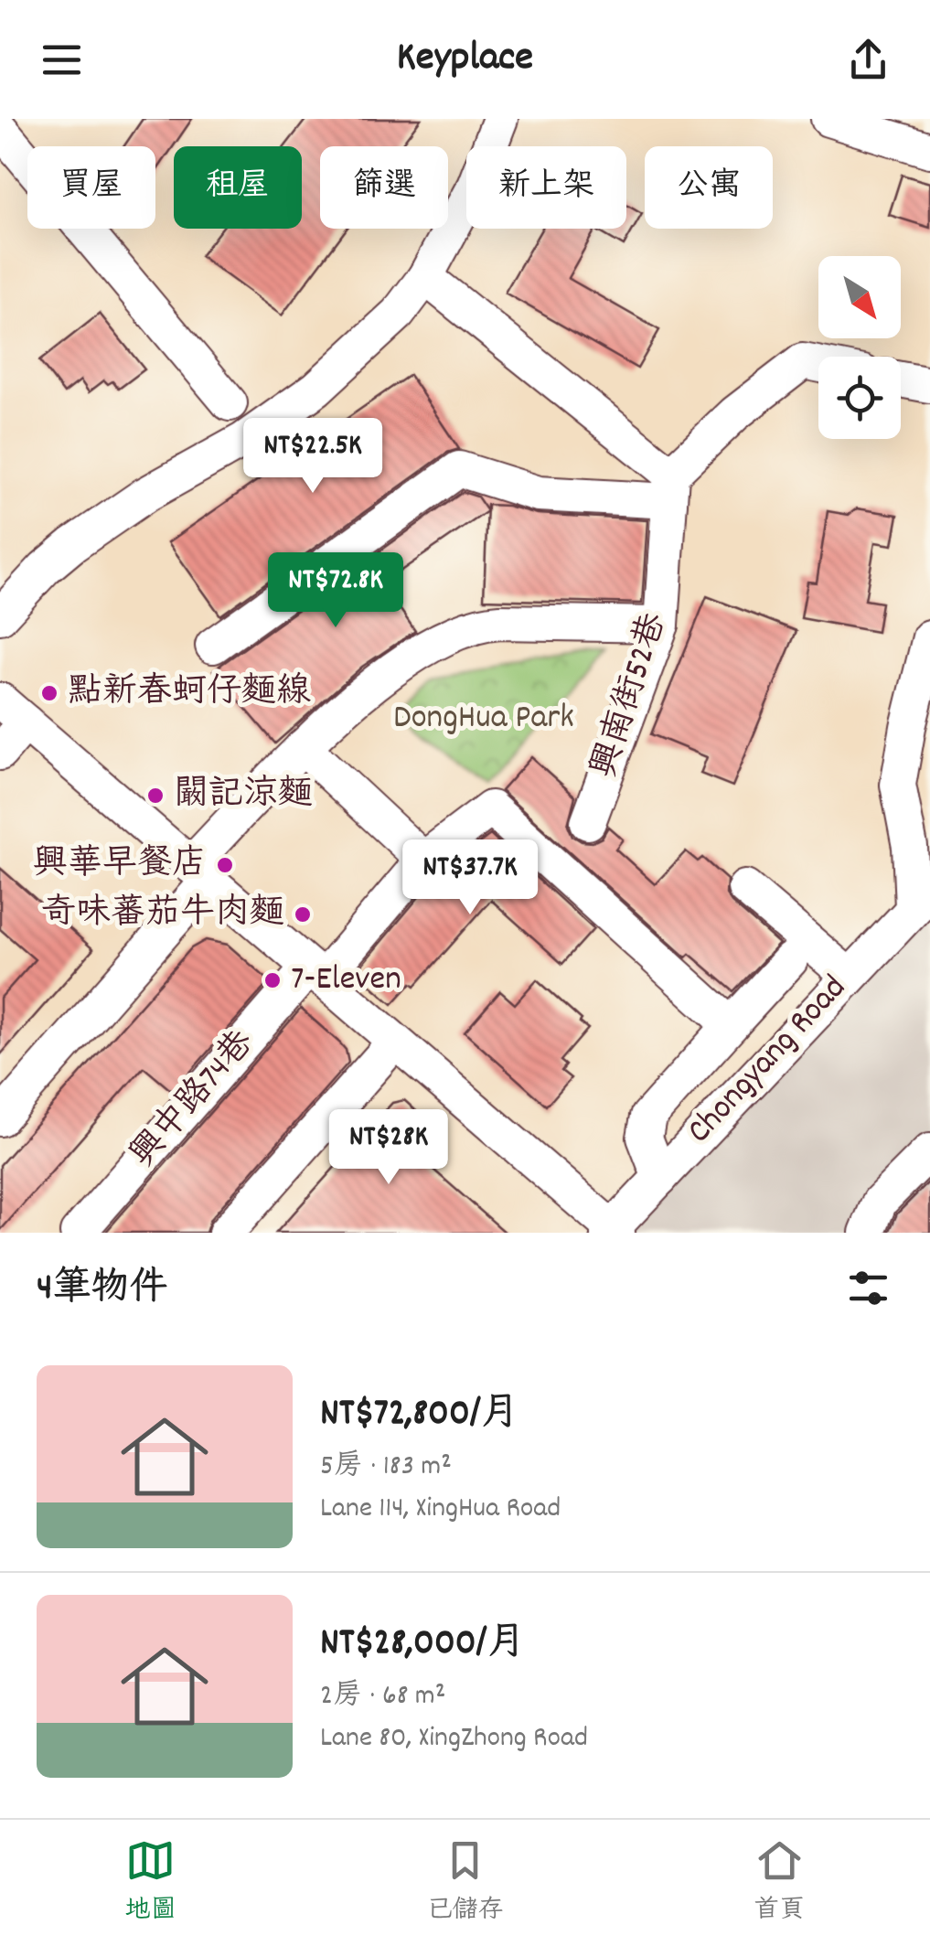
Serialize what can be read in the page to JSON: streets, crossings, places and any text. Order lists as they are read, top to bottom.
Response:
{
  "streets": {
    "street": ["興南街52巷", "Chongyang Road", "興中路74巷"]
  },
  "parks": ["DongHua Park"],
  "places": [
    "點新春蚵仔麵線",
    "闞記涼麵",
    "興華早餐店",
    "奇味蕃茄牛肉麵",
    "7-Eleven"
  ],
  "north": "bottom right",
  "page": {
    "header": "Keyplace",
    "chip": [
      "買屋",
      "租屋",
      "篩選",
      "新上架",
      "公寓"
    ],
    "price": [
      "NT$22.5K",
      "NT$72.8K",
      "NT$37.7K",
      "NT$28K"
    ],
    "heading": "4筆物件",
    "list": [
      {
        "name": "NT$72,800/月",
        "note": "5房 · 183 m² · Lane 114, XingHua Road"
      },
      {
        "name": "NT$28,000/月",
        "note": "2房 · 68 m² · Lane 80, XingZhong Road"
      }
    ],
    "tabs": ["地圖", "已儲存", "首頁"]
  }
}
